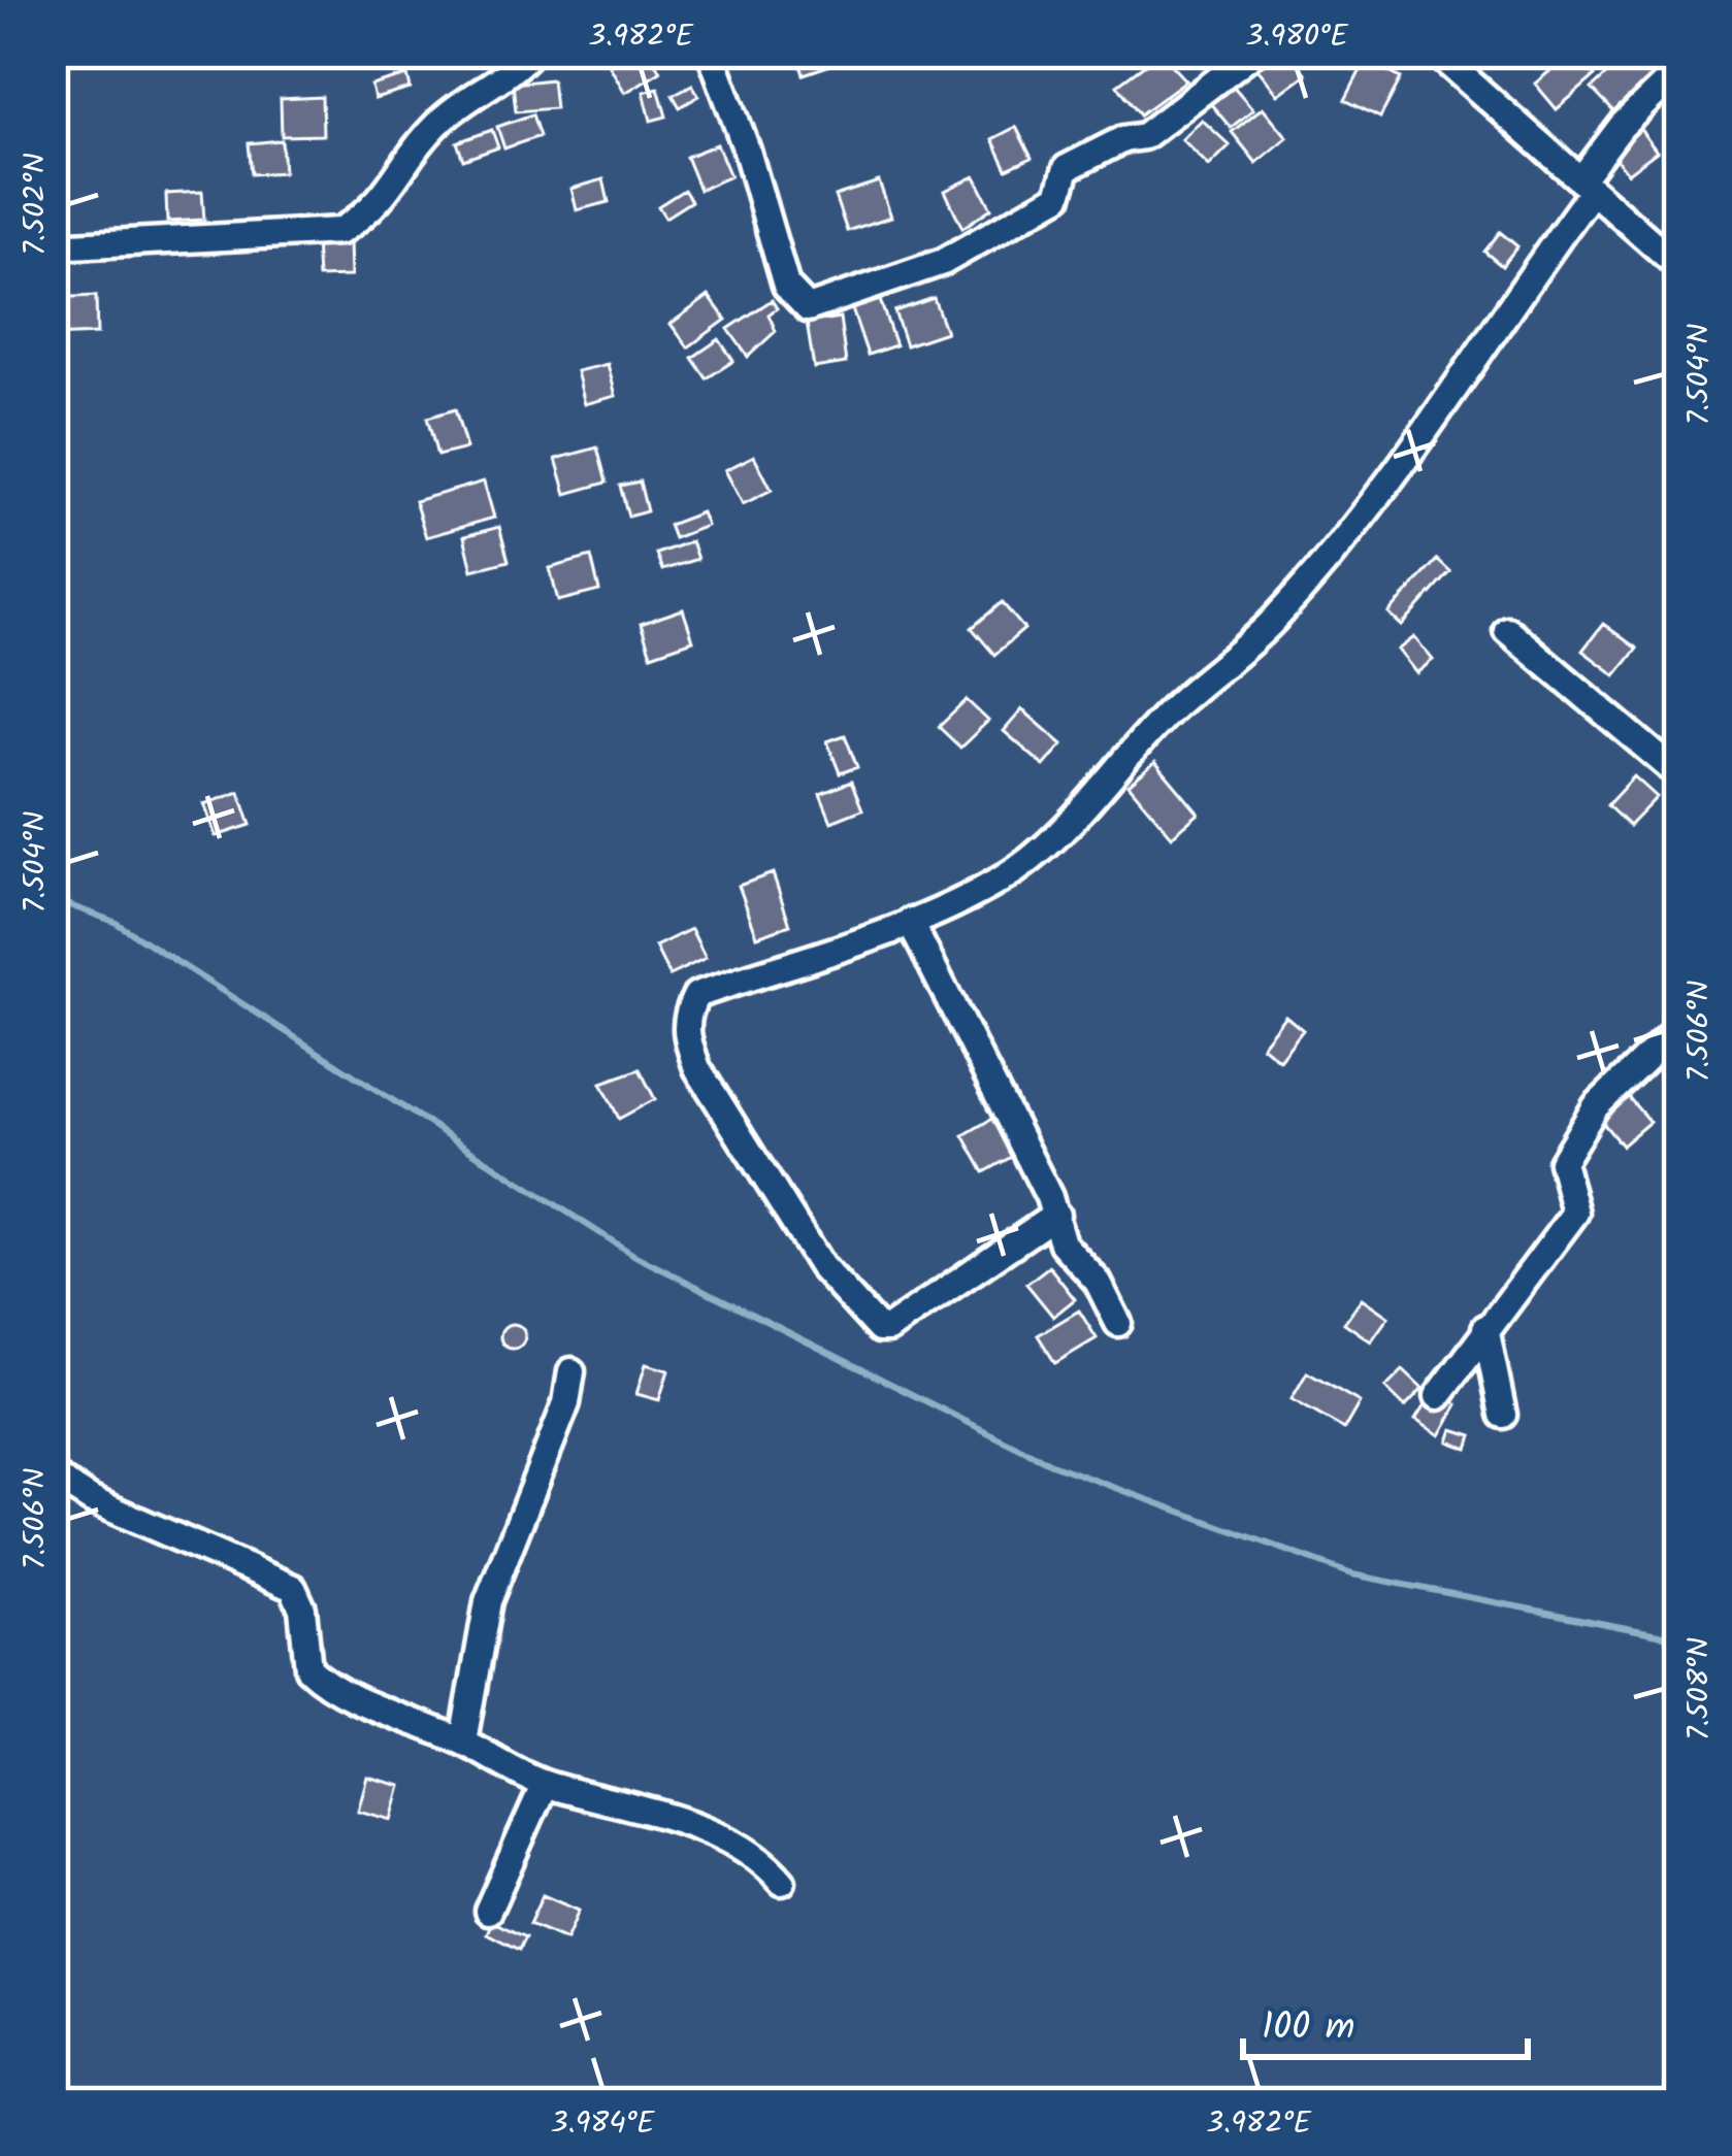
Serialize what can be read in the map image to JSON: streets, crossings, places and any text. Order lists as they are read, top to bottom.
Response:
{
  "scale_bar": "100 m",
  "coordinates": [
    "3.982°E",
    "3.980°E",
    "7.502°N",
    "7.504°N",
    "7.506°N",
    "7.508°N",
    "3.984°E"
  ]
}
